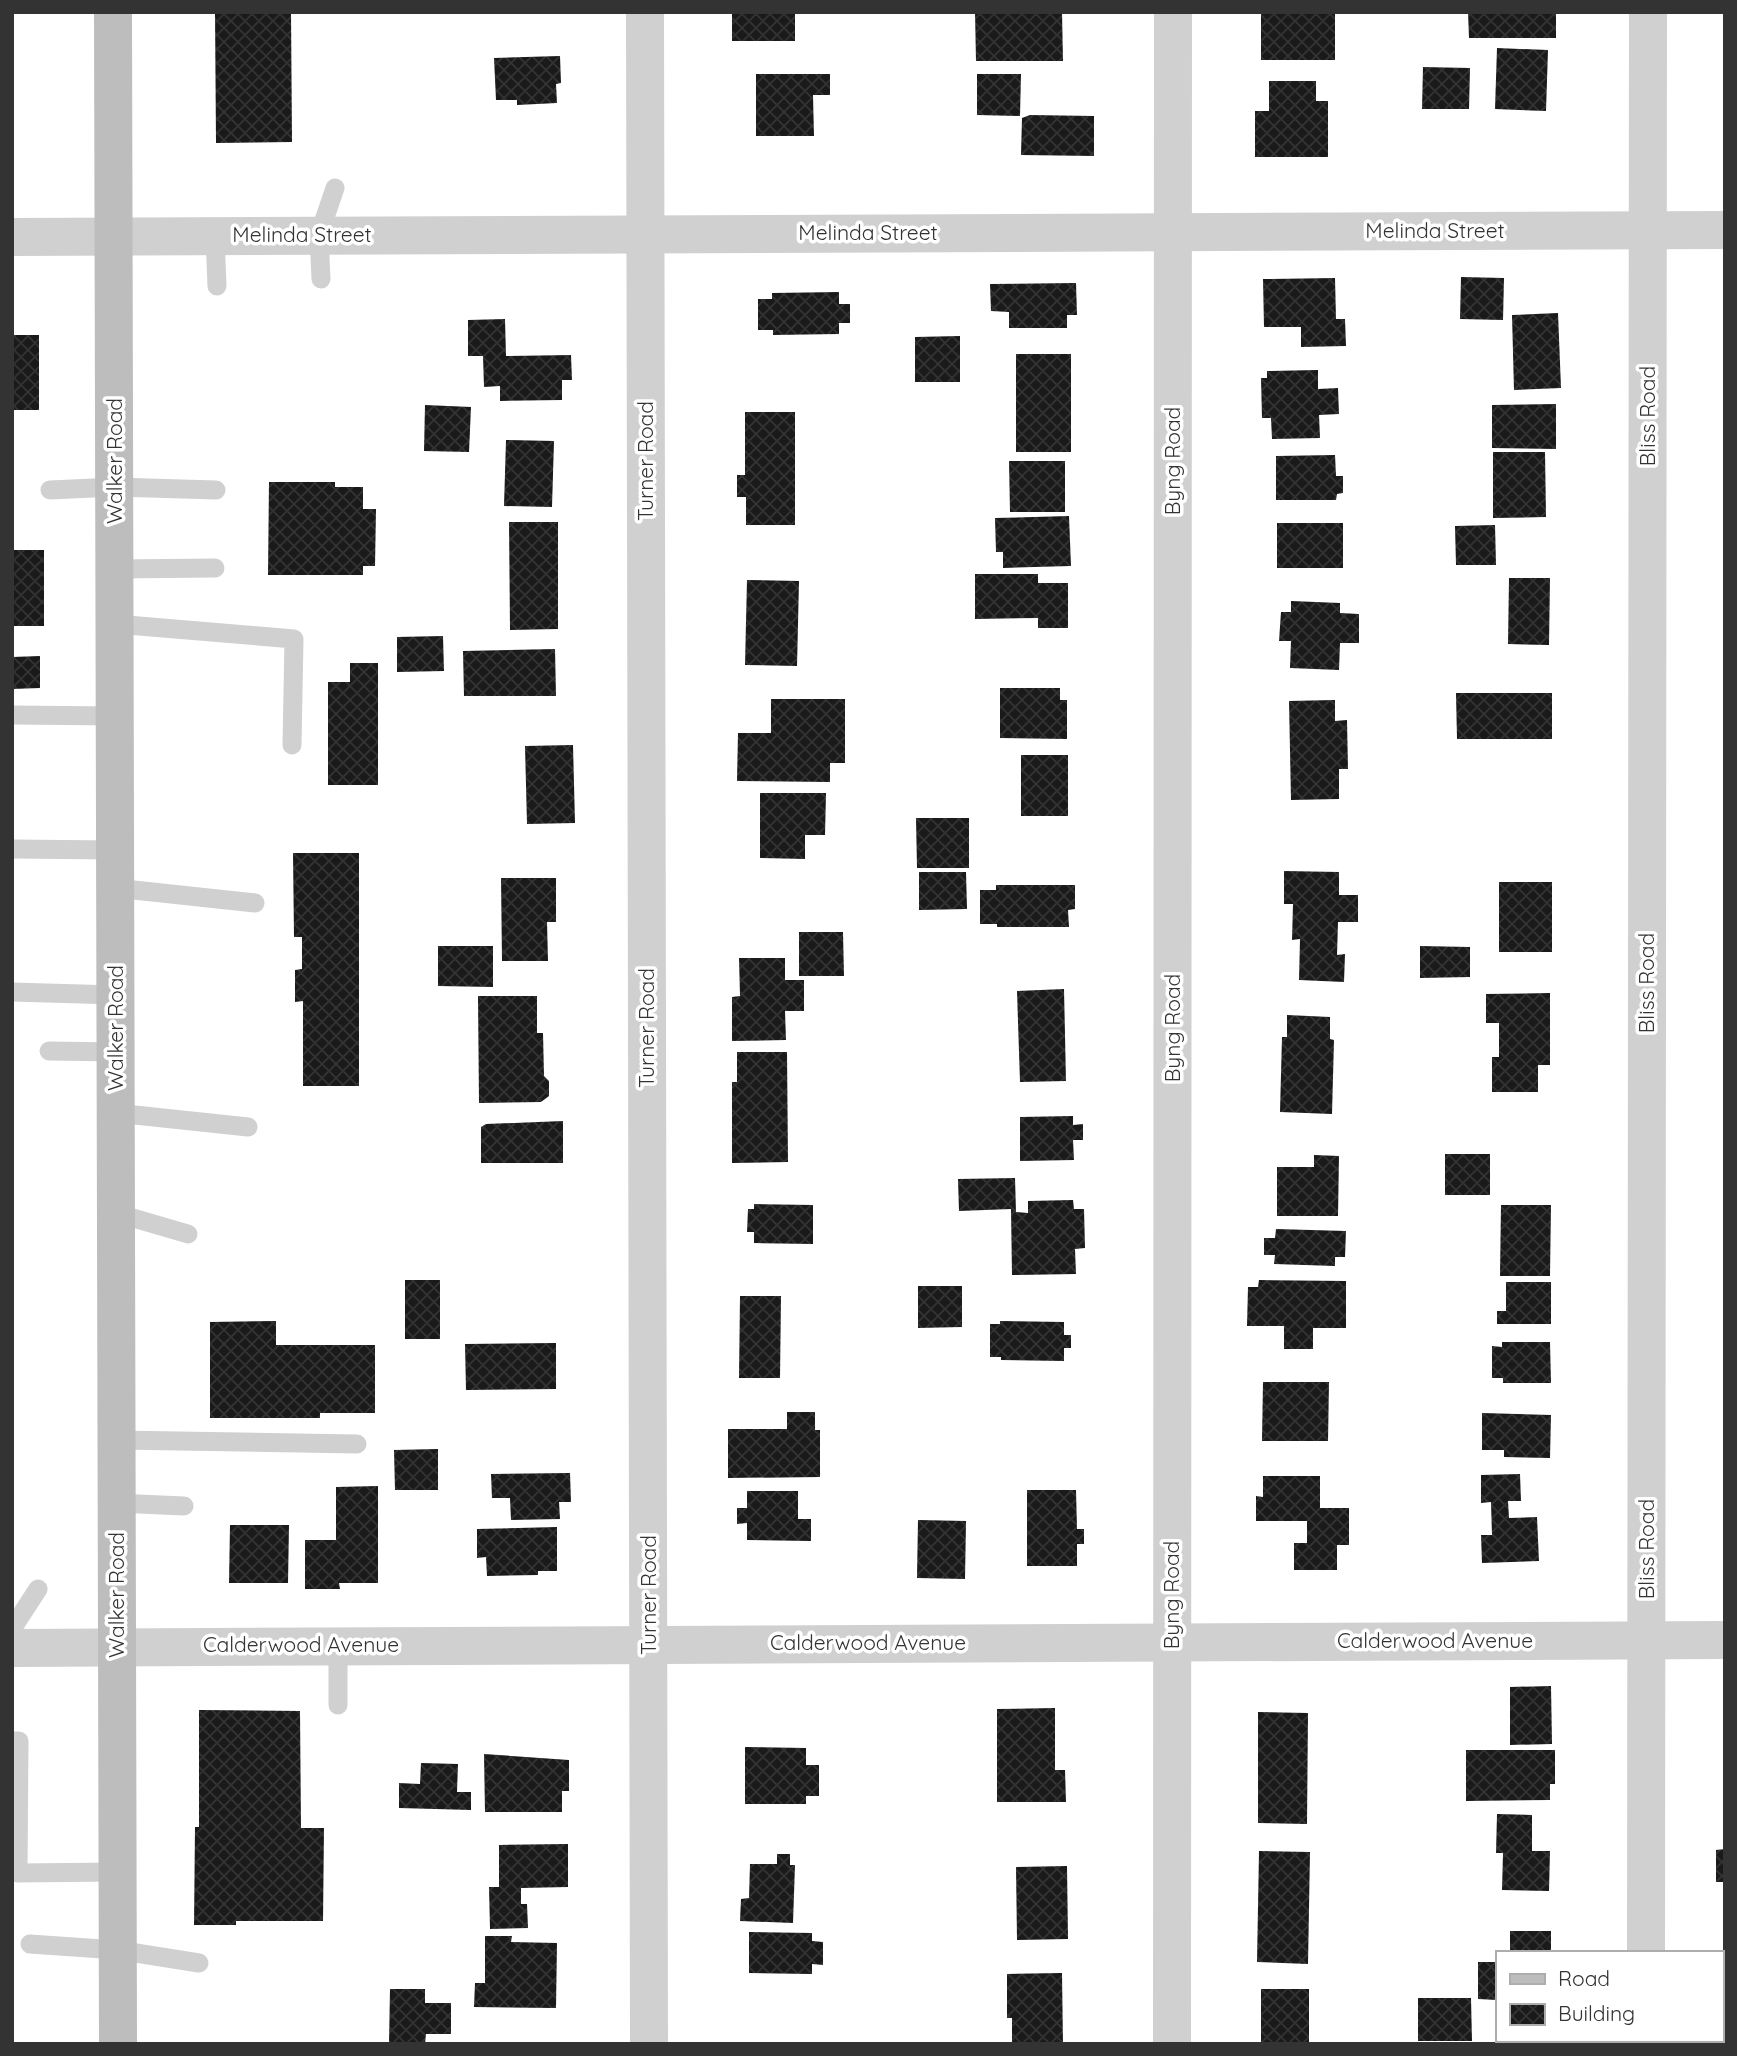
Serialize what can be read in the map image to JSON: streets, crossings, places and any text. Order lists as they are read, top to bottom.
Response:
{
  "streets": {
    "main road": ["Walker Road"],
    "street": [
      "Melinda Street",
      "Bliss Road",
      "Turner Road",
      "Byng Road",
      "Calderwood Avenue"
    ]
  },
  "crossings": [
    ["Melinda Street", "Bliss Road"],
    ["Melinda Street", "Walker Road"],
    ["Melinda Street", "Turner Road"],
    ["Melinda Street", "Byng Road"],
    ["Bliss Road", "Calderwood Avenue"],
    ["Walker Road", "Calderwood Avenue"],
    ["Turner Road", "Calderwood Avenue"],
    ["Byng Road", "Calderwood Avenue"]
  ],
  "legend": ["Road", "Building"]
}
